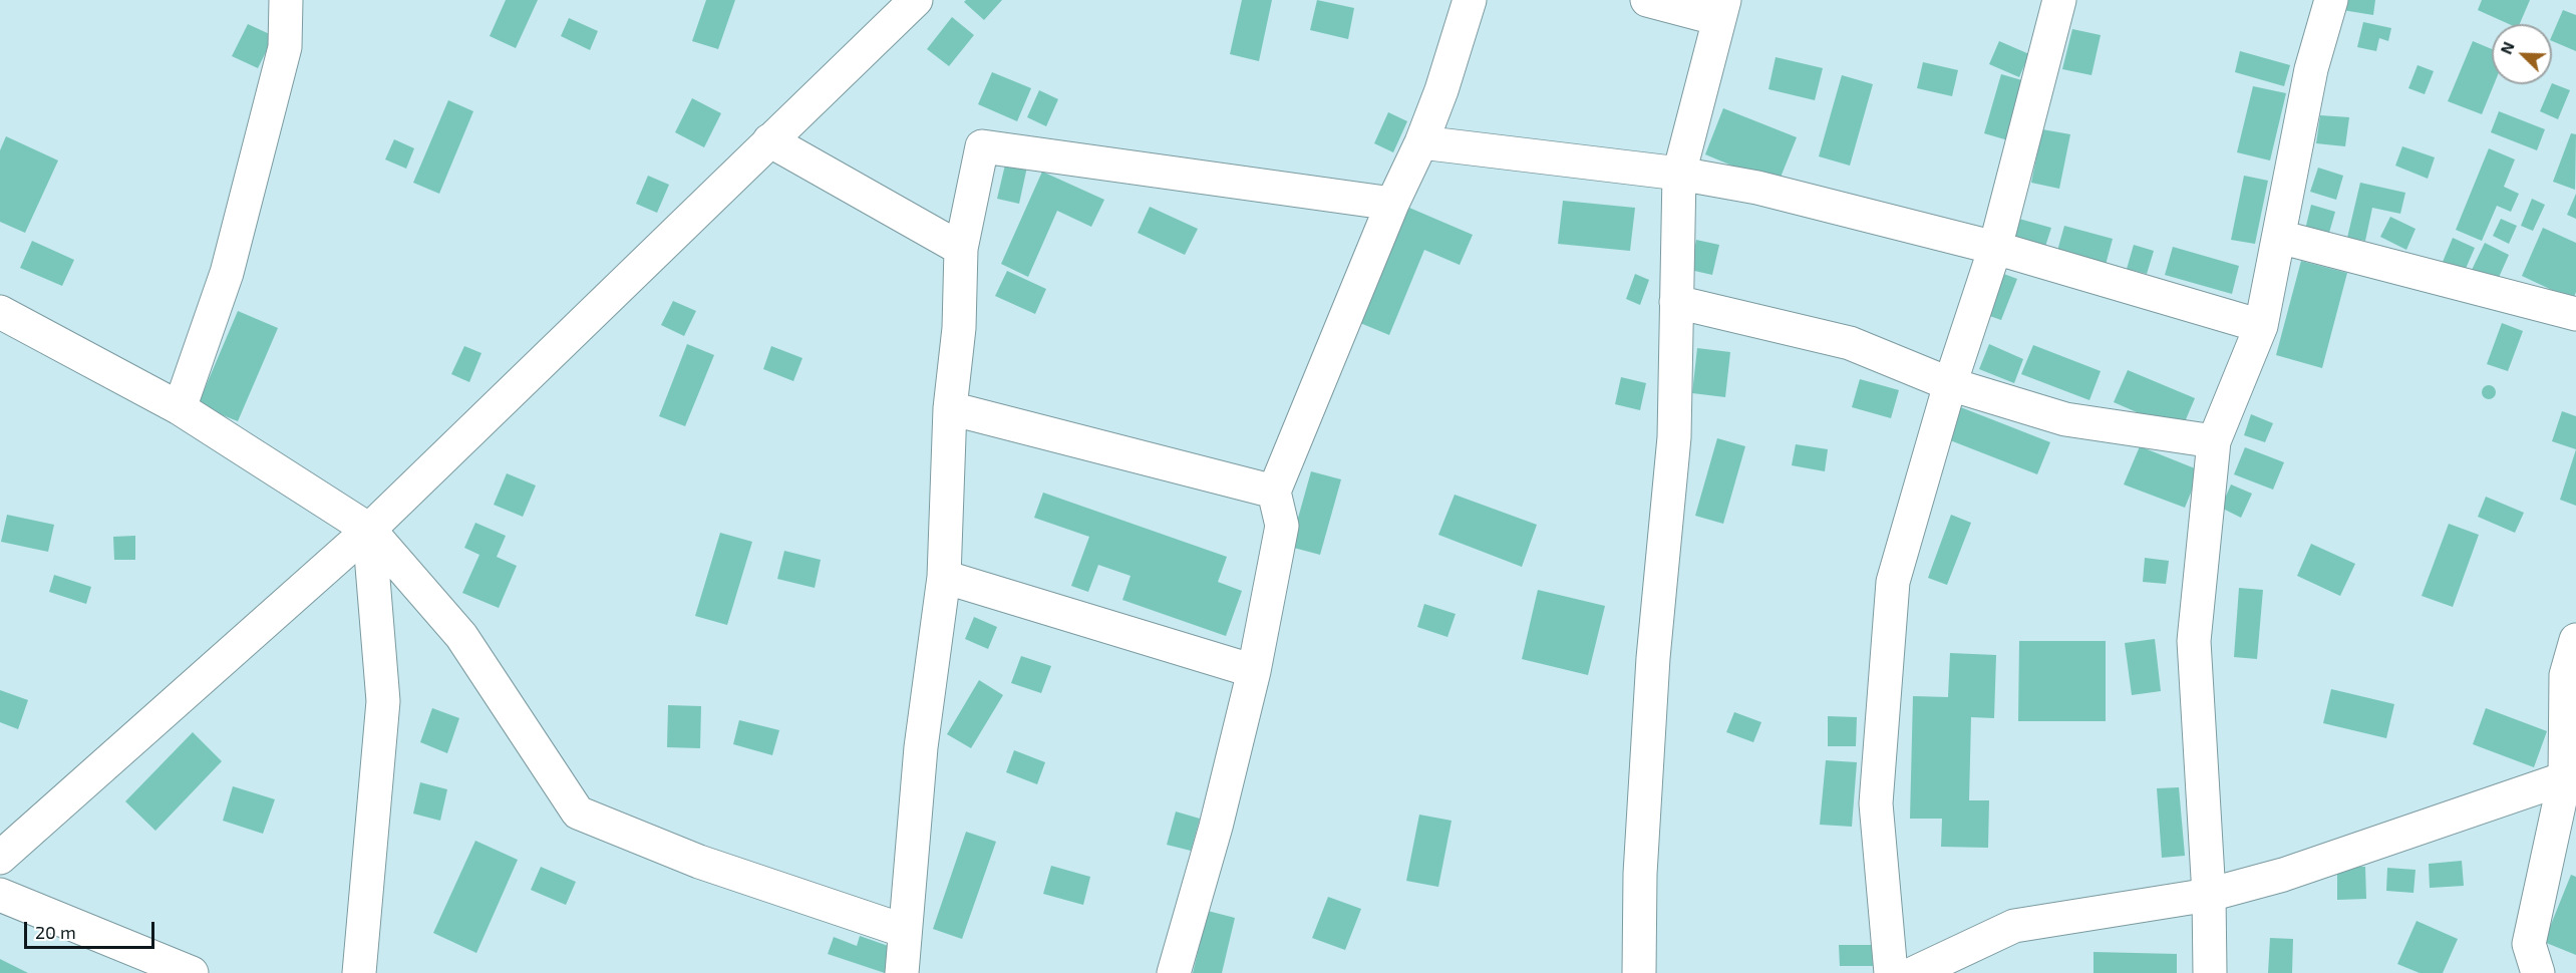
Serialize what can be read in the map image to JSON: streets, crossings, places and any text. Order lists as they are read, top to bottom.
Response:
{
  "scale_bar": "20 m",
  "north": "top left"
}
